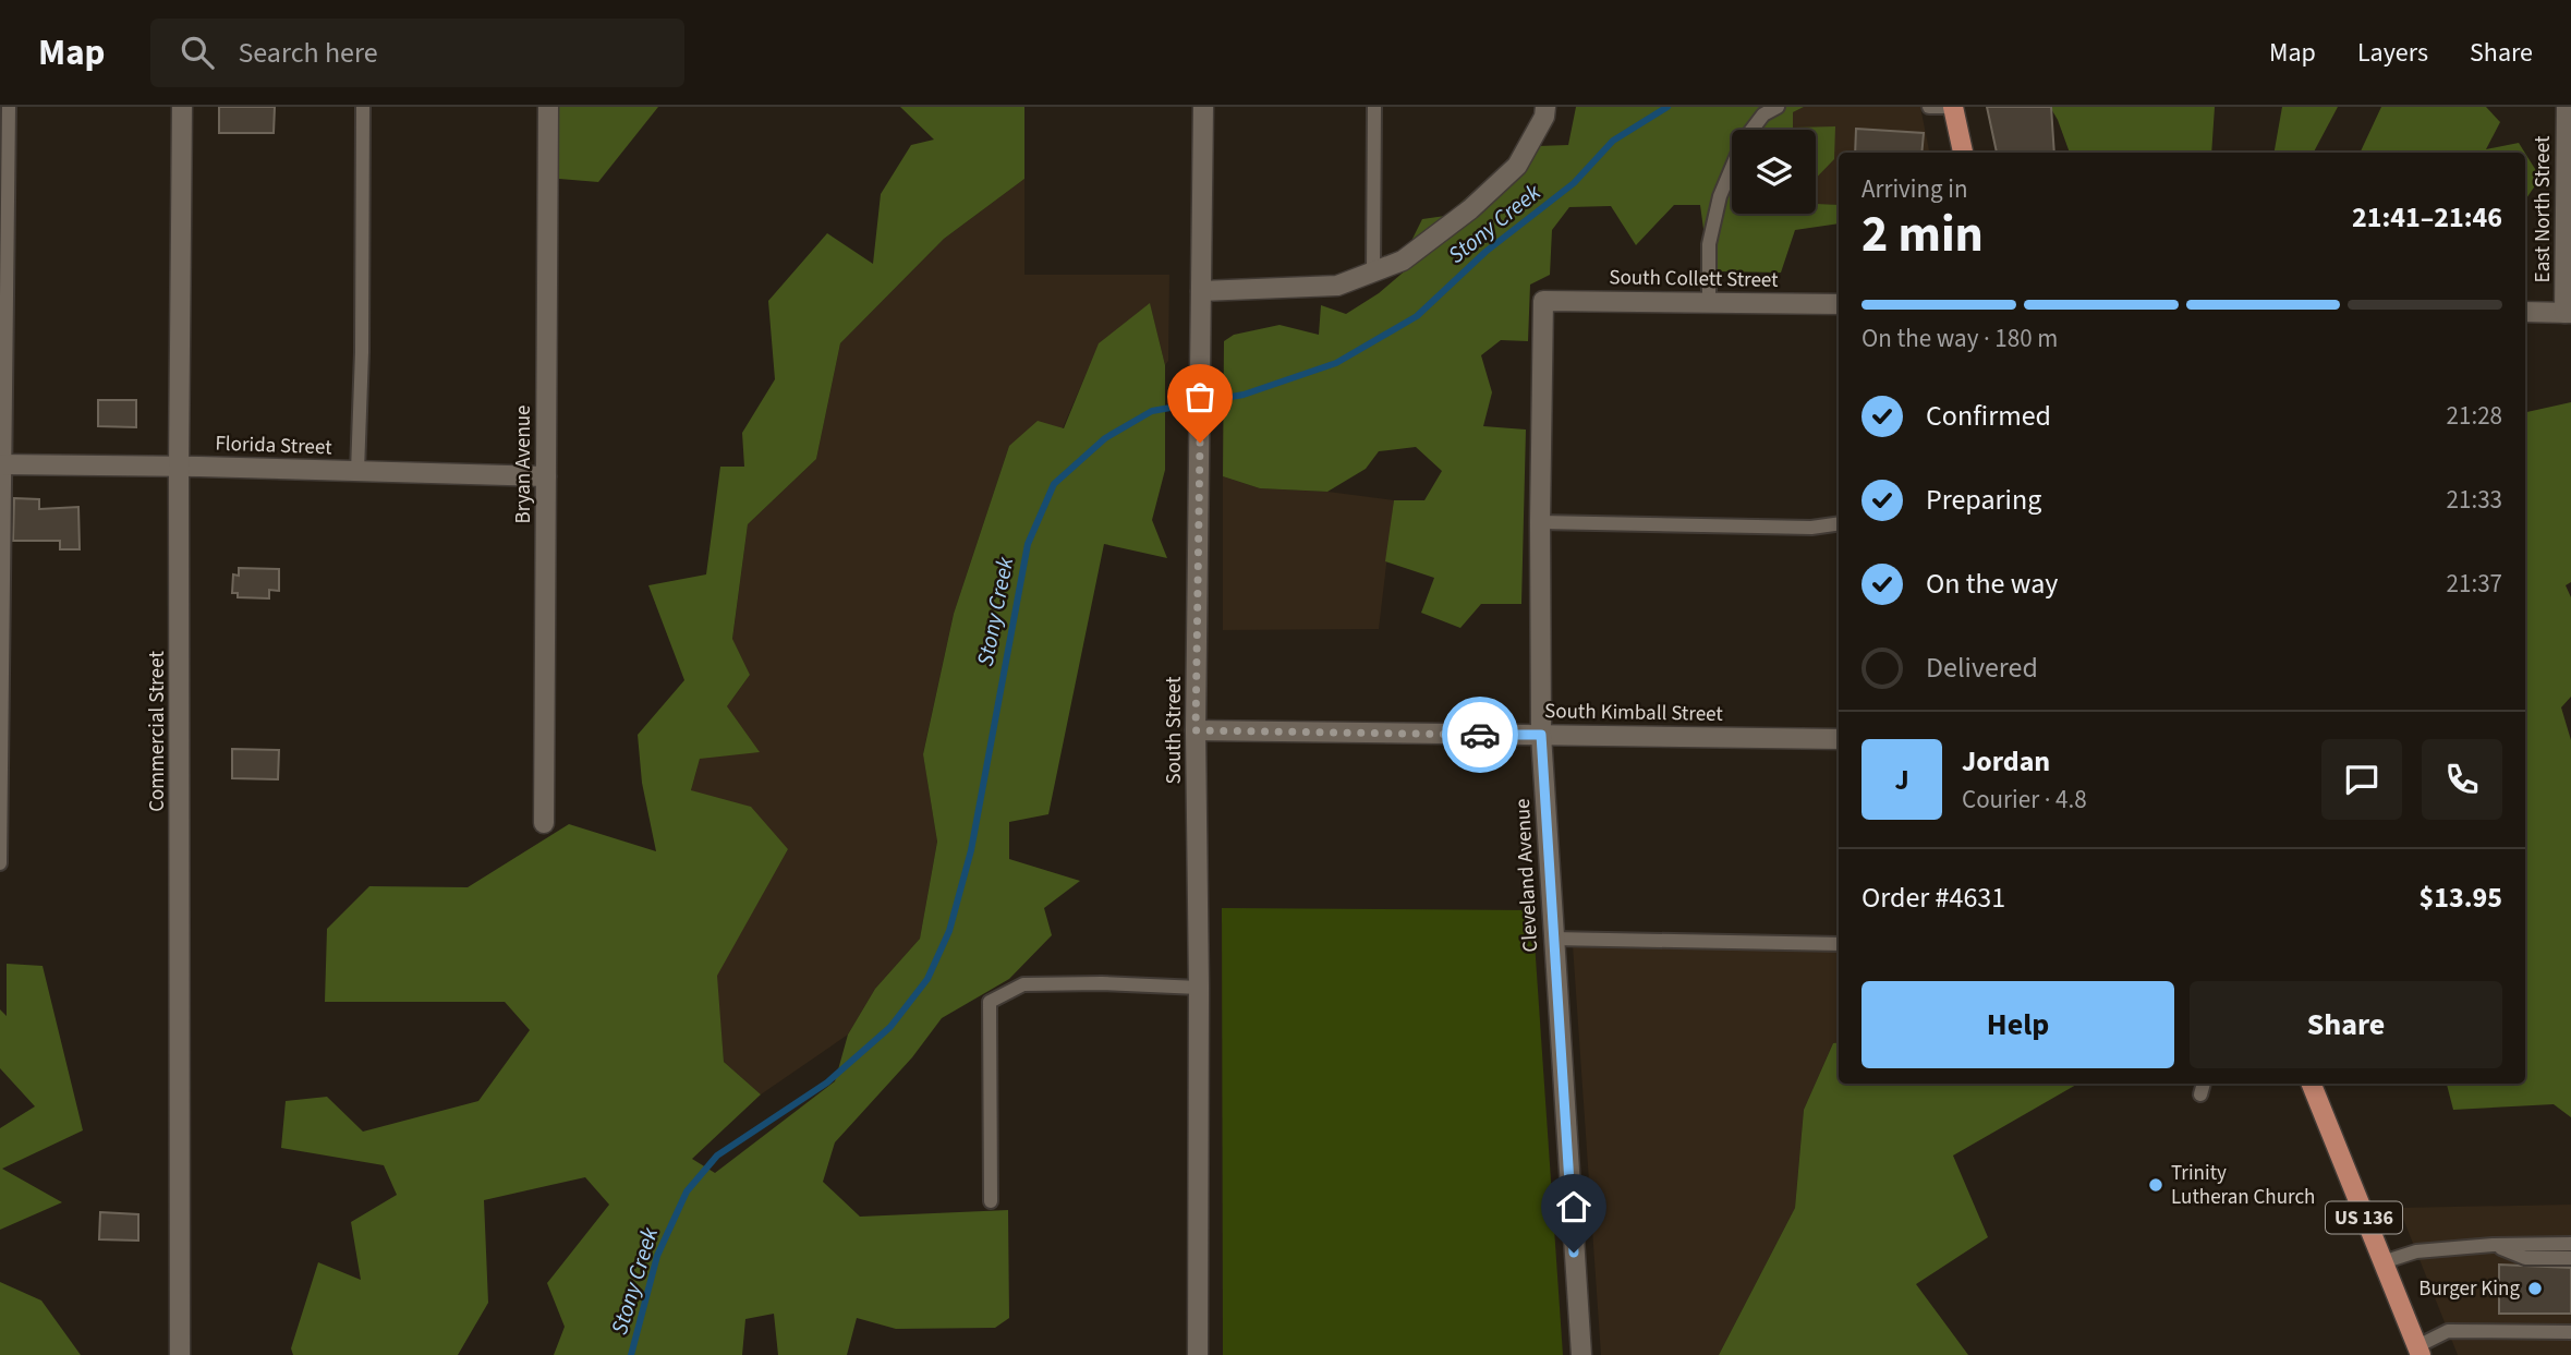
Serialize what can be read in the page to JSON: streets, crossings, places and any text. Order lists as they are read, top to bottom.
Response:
{
  "streets": {
    "main road": ["US 136"],
    "street": [
      "East North Street",
      "South Collett Street",
      "Florida Street",
      "Bryan Avenue",
      "South Kimball Street",
      "South Street",
      "Commercial Street",
      "Cleveland Avenue"
    ]
  },
  "crossings": [
    ["South Collett Street", "Cleveland Avenue"],
    ["Florida Street", "Bryan Avenue"],
    ["Florida Street", "Commercial Street"],
    ["South Kimball Street", "South Street"],
    ["South Kimball Street", "Cleveland Avenue"]
  ],
  "water": ["Stony Creek"],
  "places": ["Trinity Lutheran Church", "Burger King"],
  "page": {
    "header": "Map",
    "search": "Search here",
    "nav": ["Map", "Layers", "Share"],
    "heading": ["2 min", "Arriving in", "21:41–21:46"],
    "panel": [
      "Jordan",
      "Courier · 4.8",
      "Order #4631",
      "$13.95"
    ],
    "bar": "On the way · 180 m",
    "list": [
      ["Confirmed", "21:28"],
      ["Preparing", "21:33"],
      ["On the way", "21:37"],
      "Delivered"
    ],
    "round": "J",
    "buttons": ["Help", "Share"]
  }
}
